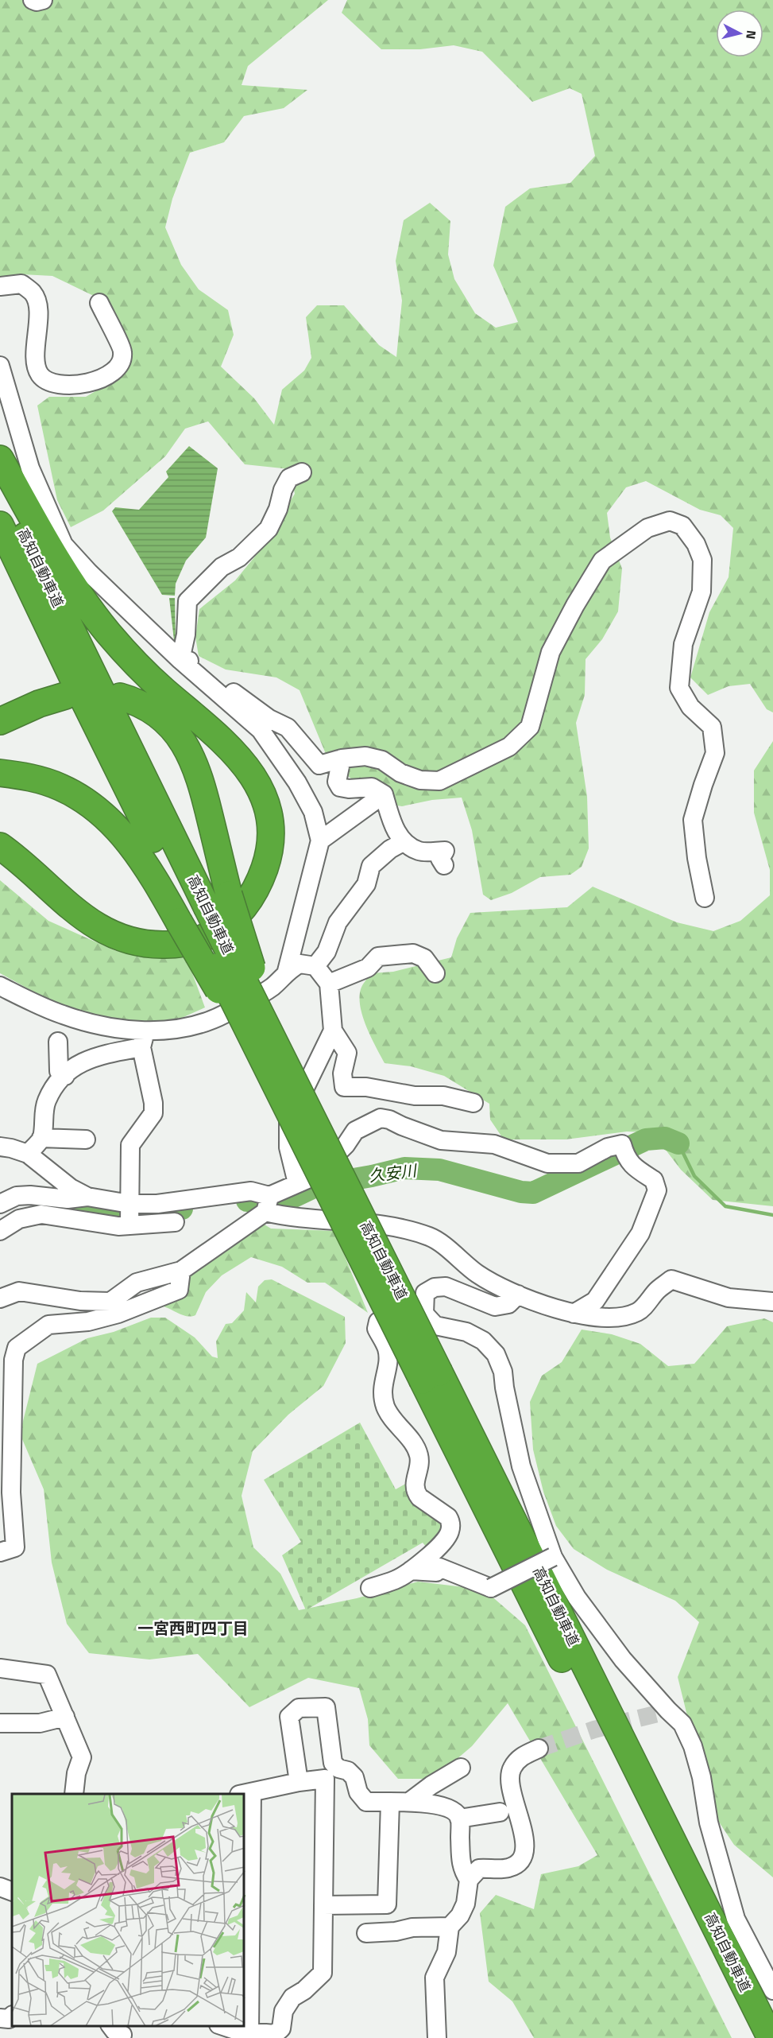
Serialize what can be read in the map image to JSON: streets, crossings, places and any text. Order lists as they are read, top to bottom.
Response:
{
  "streets": {
    "highway": ["高知自動車道"]
  },
  "districts": ["一宮西町四丁目"],
  "water": ["久安川"],
  "north": "right"
}
